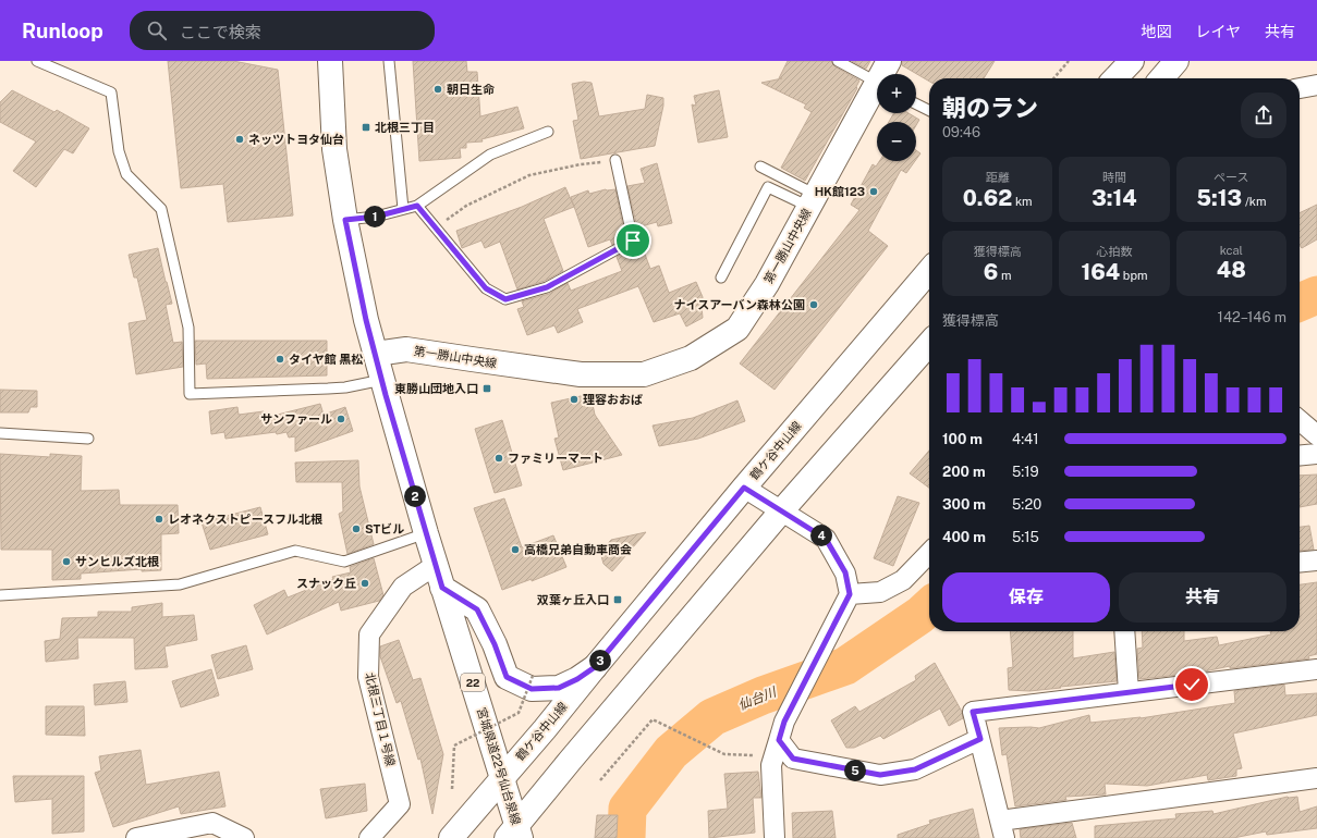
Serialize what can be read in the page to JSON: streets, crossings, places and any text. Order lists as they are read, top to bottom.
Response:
{
  "streets": {
    "street": [
      "第一勝山中央線",
      "鶴ケ谷中山線",
      "22",
      "北根三丁目１号線",
      "宮城県道22号仙台泉線"
    ]
  },
  "crossings": [
    ["第一勝山中央線", "宮城県道22号仙台泉線"],
    ["鶴ケ谷中山線", "宮城県道22号仙台泉線"],
    ["北根三丁目１号線", "宮城県道22号仙台泉線"]
  ],
  "water": ["仙台川"],
  "places": {
    "other": [
      "朝日生命",
      "ネッツトヨタ仙台",
      "HK館123",
      "ナイスアーバン森林公園",
      "タイヤ館 黒松",
      "理容おおば",
      "サンファール",
      "ファミリーマート",
      "レオネクストピースフル北根",
      "STビル",
      "高橋兄弟自動車商会",
      "サンヒルズ北根",
      "スナック丘"
    ],
    "transit": ["北根三丁目", "東勝山団地入口", "双葉ヶ丘入口"]
  },
  "page": {
    "header": "Runloop",
    "search": "ここで検索",
    "nav": ["地図", "レイヤ", "共有"],
    "map_buttons": ["+", "−"],
    "heading": ["朝のラン", "09:46"],
    "stats": [
      ["距離", "0.62 km"],
      ["時間", "3:14"],
      ["ペース", "5:13 /km"],
      ["獲得標高", "6 m"],
      ["心拍数", "164 bpm"],
      ["kcal", "48"]
    ],
    "pins": [
      "1",
      "2",
      "4",
      "3",
      "5"
    ],
    "chart": ["獲得標高", "142–146 m"],
    "list": [
      {
        "name": "100 m",
        "note": "4:41"
      },
      {
        "name": "200 m",
        "note": "5:19"
      },
      {
        "name": "300 m",
        "note": "5:20"
      },
      {
        "name": "400 m",
        "note": "5:15"
      }
    ],
    "buttons": ["保存", "共有"]
  }
}
